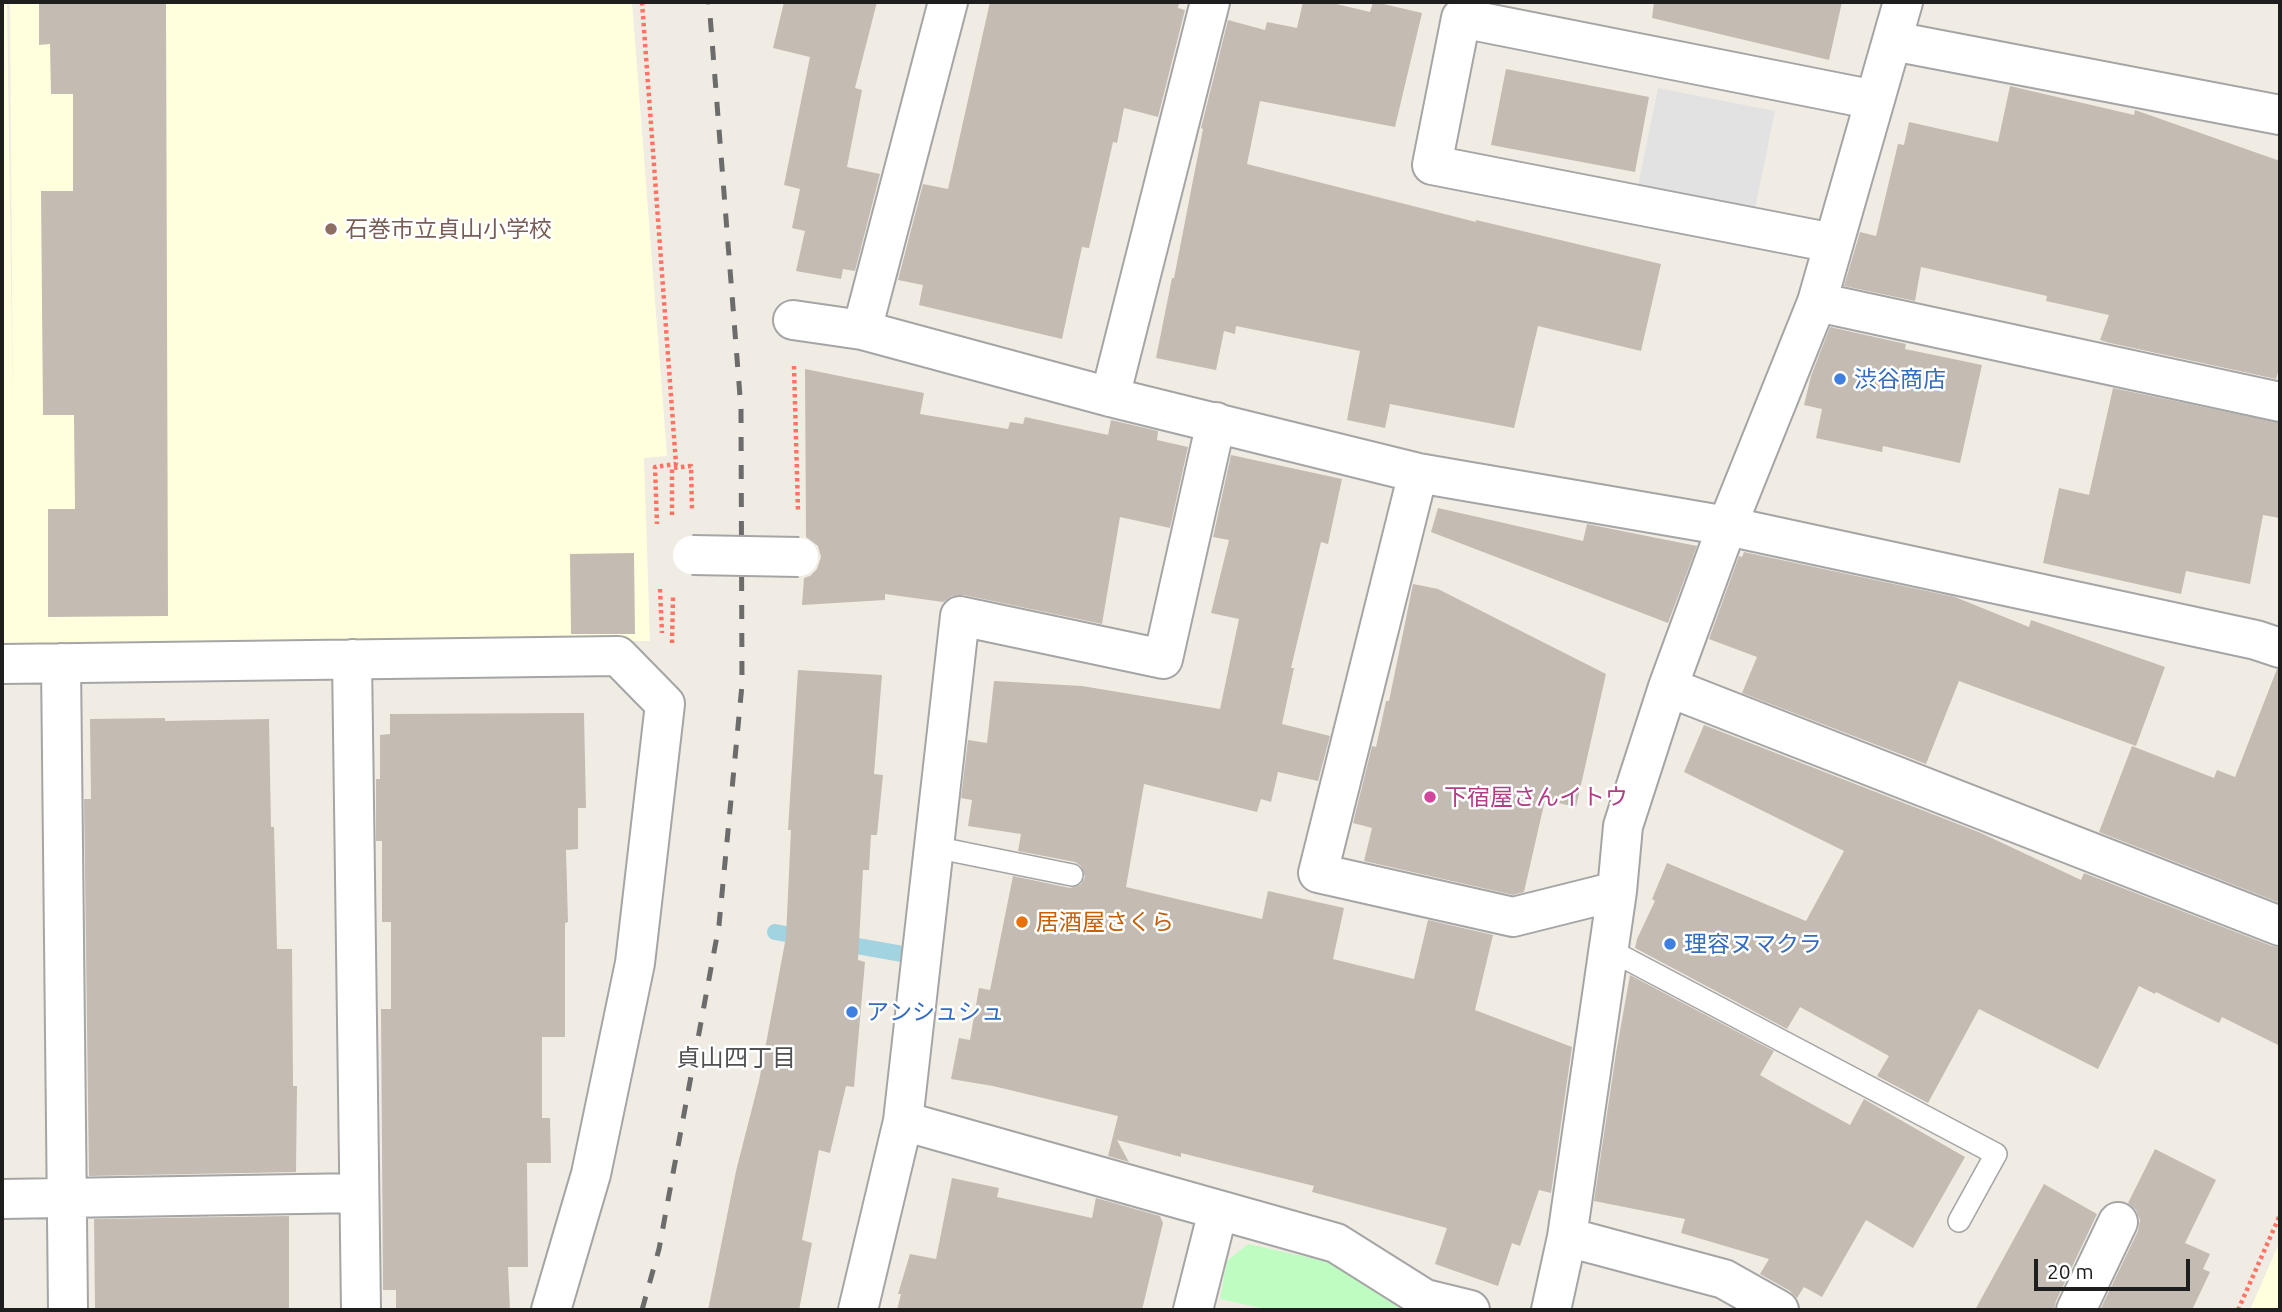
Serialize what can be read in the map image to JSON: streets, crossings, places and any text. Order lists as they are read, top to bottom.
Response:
{
  "districts": ["貞山四丁目"],
  "places": [
    "石巻市立貞山小学校",
    "渋谷商店",
    "下宿屋さんイトウ",
    "居酒屋さくら",
    "理容ヌマクラ",
    "アンシュシュ"
  ],
  "scale_bar": "20 m"
}
